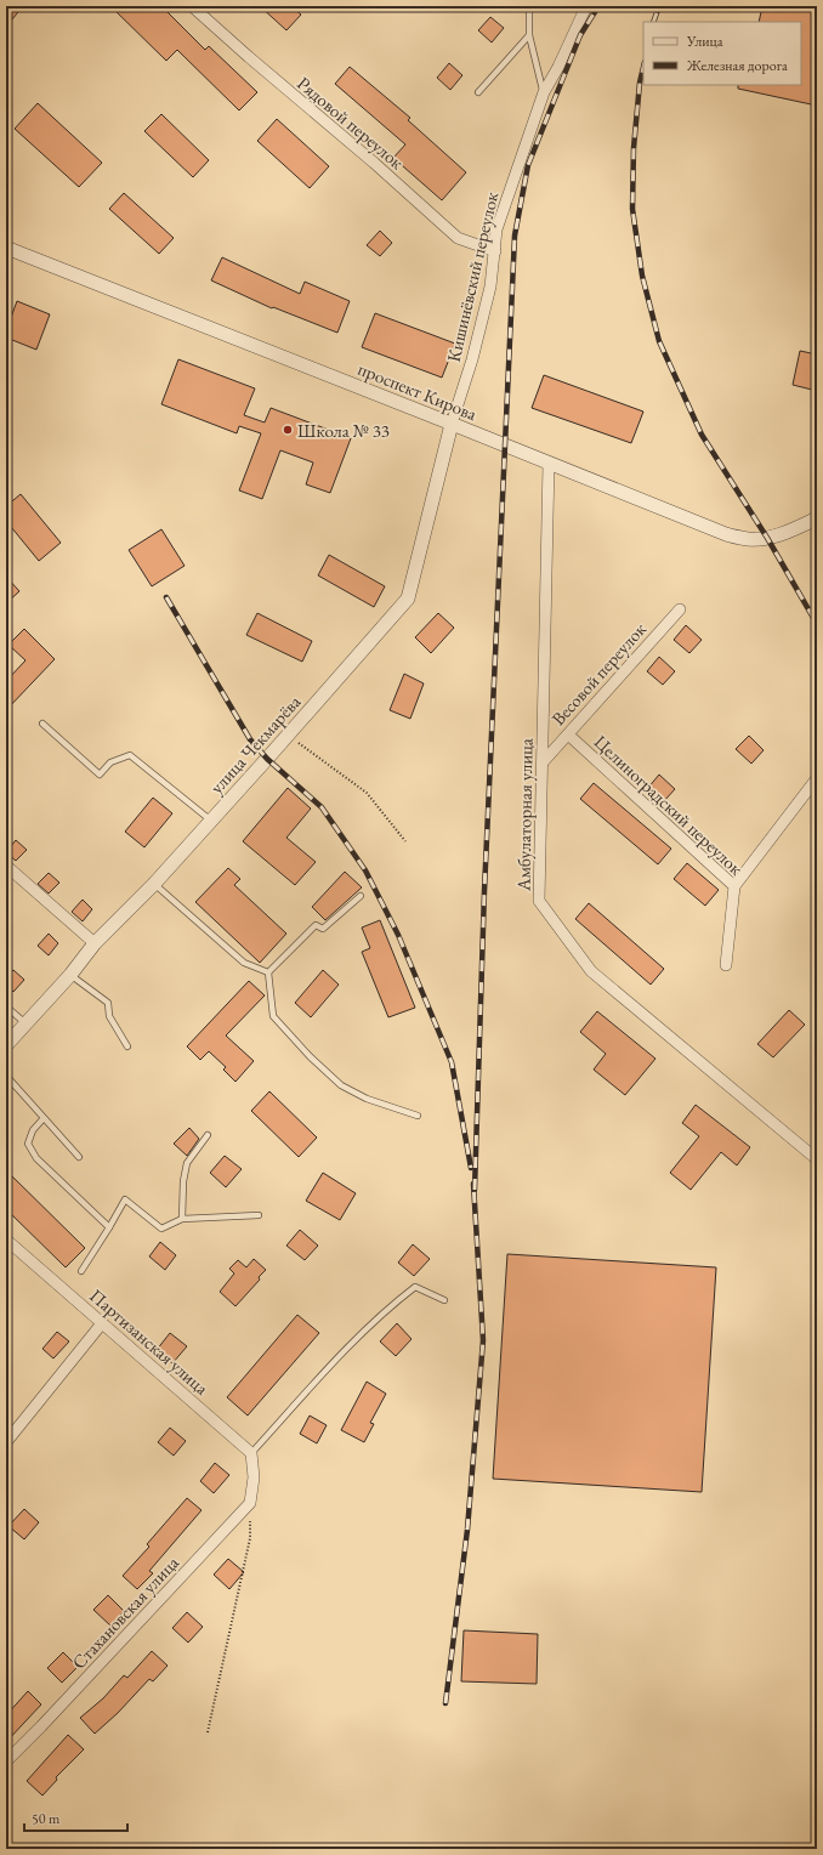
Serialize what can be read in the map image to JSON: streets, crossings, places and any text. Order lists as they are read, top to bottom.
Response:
{
  "streets": {
    "street": [
      "Рядовой переулок",
      "Кишинёвский переулок",
      "проспект Кирова",
      "Весовой переулок",
      "улица Чекмарёва",
      "Целиноградский переулок",
      "Амбулаторная улица",
      "Партизанская улица",
      "Стахановская улица"
    ]
  },
  "crossings": [
    ["Рядовой переулок", "Кишинёвский переулок"],
    ["Кишинёвский переулок", "проспект Кирова"],
    ["Кишинёвский переулок", "улица Чекмарёва"],
    ["проспект Кирова", "улица Чекмарёва"],
    ["проспект Кирова", "Амбулаторная улица"],
    ["Весовой переулок", "Целиноградский переулок"],
    ["Весовой переулок", "Амбулаторная улица"]
  ],
  "places": ["Школа № 33"],
  "legend": ["Улица", "Железная дорога"],
  "scale_bar": "50 m"
}
